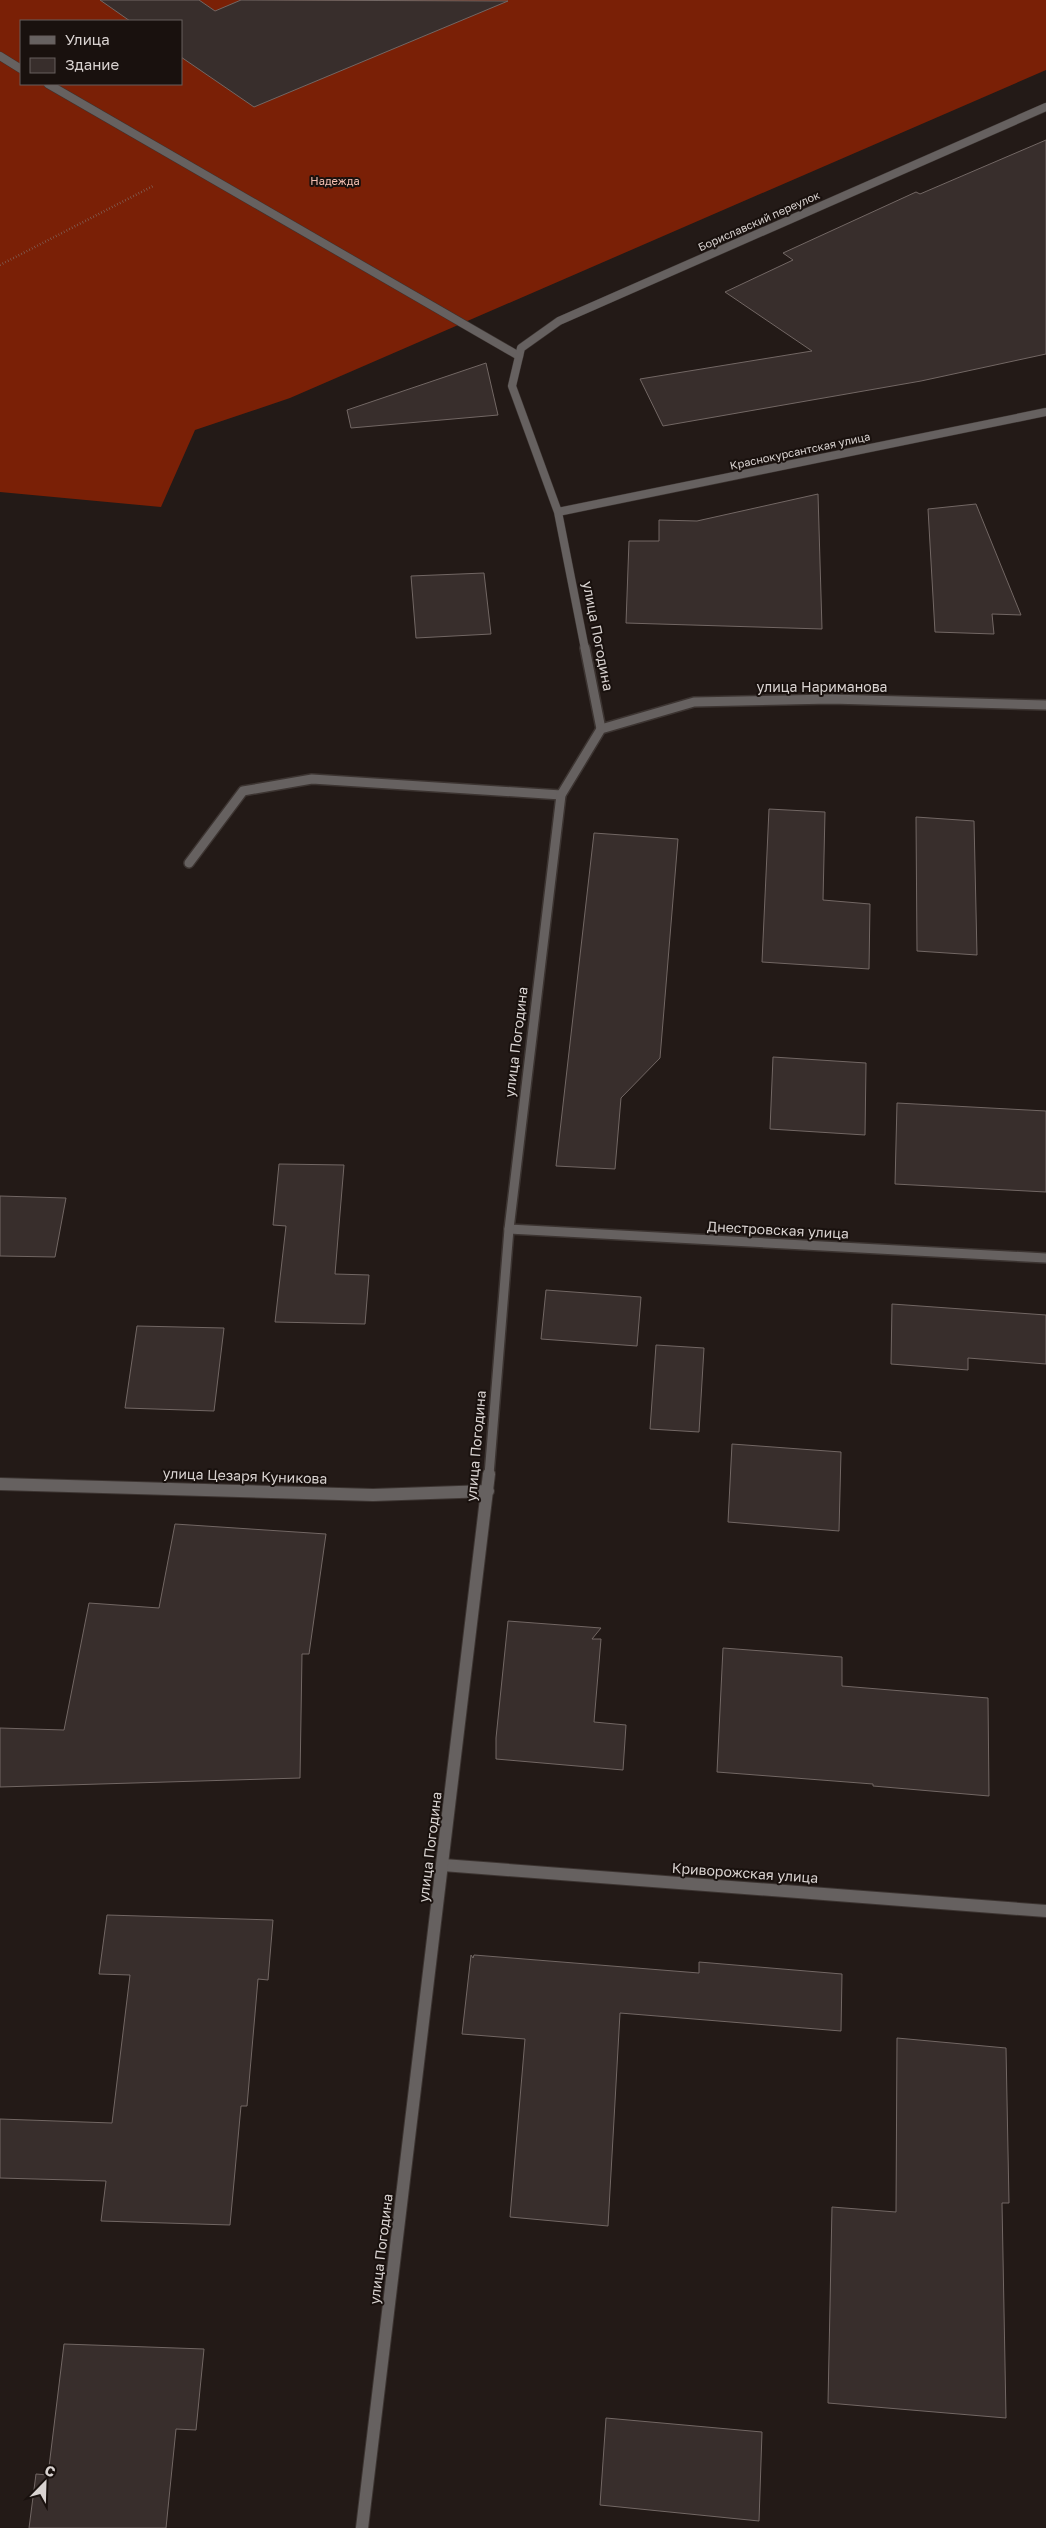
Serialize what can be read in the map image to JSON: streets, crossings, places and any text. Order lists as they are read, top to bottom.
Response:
{
  "streets": {
    "street": [
      "Бориславский переулок",
      "Краснокурсантская улица",
      "улица Погодина",
      "улица Нариманова",
      "Днестровская улица",
      "улица Цезаря Куникова",
      "Криворожская улица"
    ]
  },
  "crossings": [
    ["Бориславский переулок", "улица Погодина"],
    ["Краснокурсантская улица", "улица Погодина"],
    ["улица Погодина", "улица Нариманова"],
    ["улица Погодина", "Днестровская улица"],
    ["улица Погодина", "улица Цезаря Куникова"],
    ["улица Погодина", "Криворожская улица"]
  ],
  "parks": ["Надежда"],
  "legend": ["Улица", "Здание"],
  "north": "top right"
}
